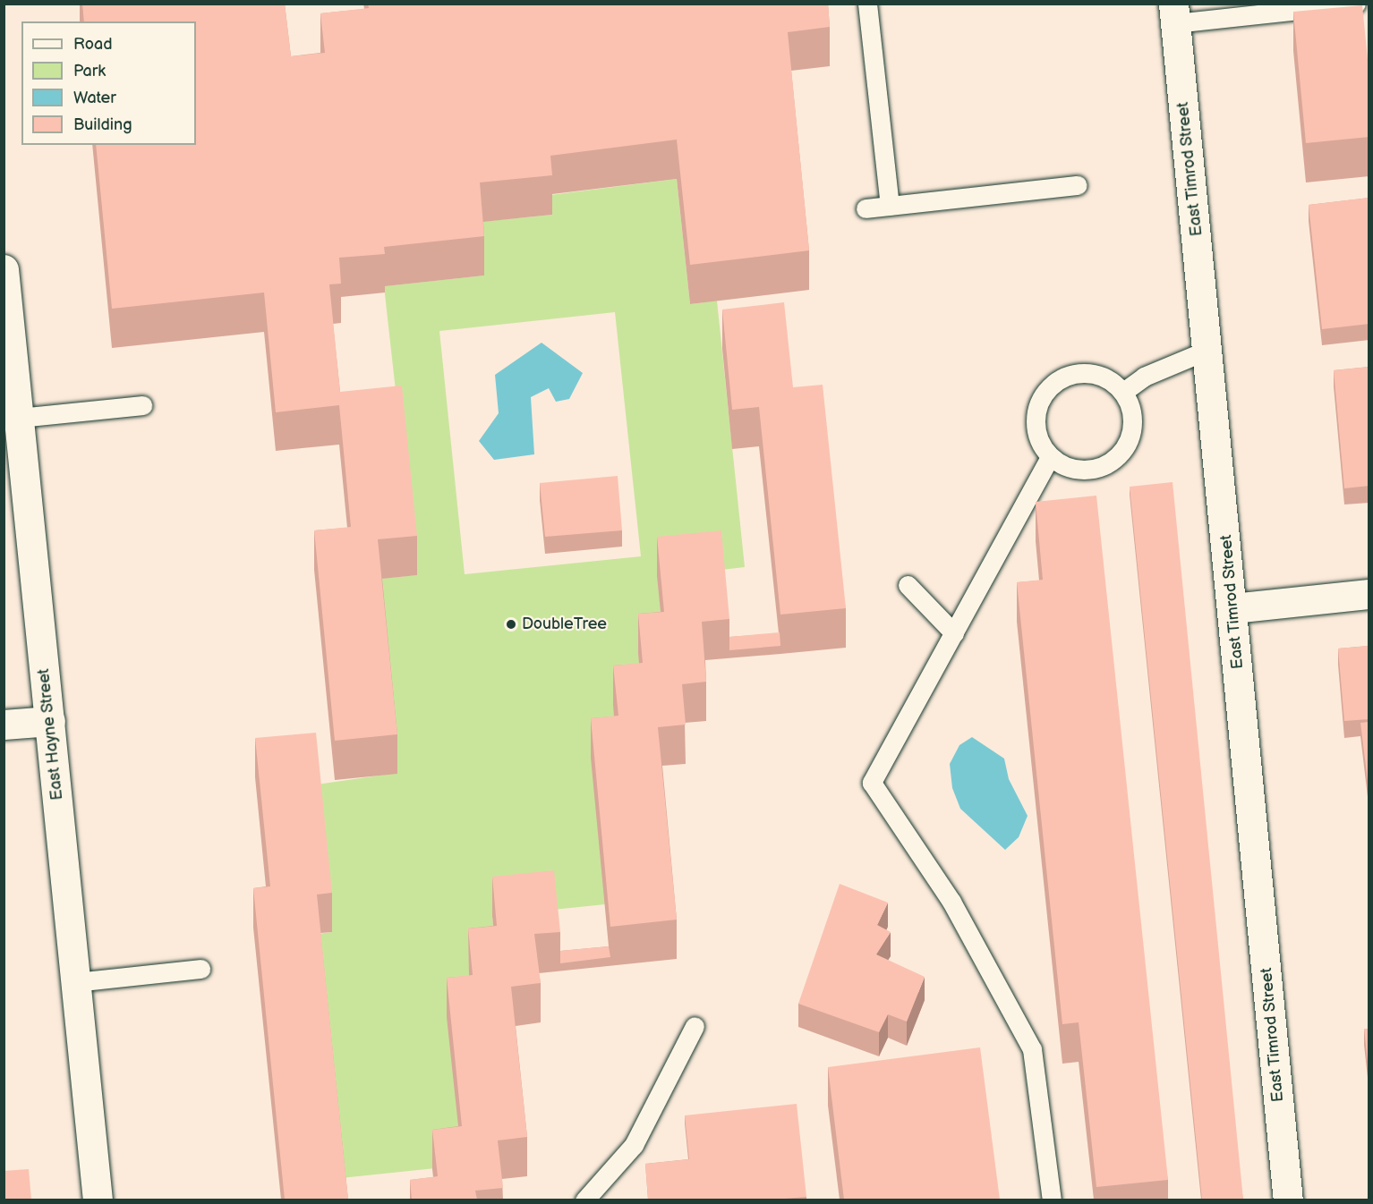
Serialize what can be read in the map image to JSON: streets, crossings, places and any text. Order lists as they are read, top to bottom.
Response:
{
  "streets": {
    "street": ["East Timrod Street", "East Hayne Street"]
  },
  "places": ["DoubleTree"],
  "legend": [
    "Road",
    "Park",
    "Water",
    "Building"
  ]
}
